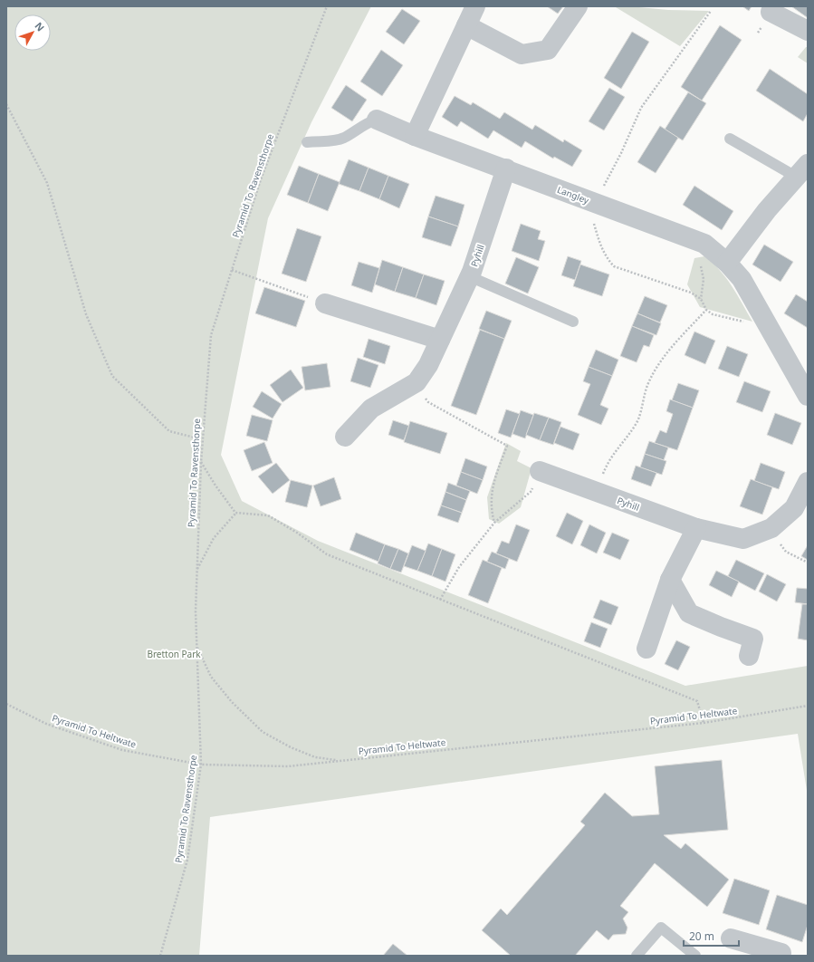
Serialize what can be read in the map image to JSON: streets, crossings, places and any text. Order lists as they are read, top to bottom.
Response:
{
  "streets": {
    "street": ["Langley", "Pyhill"],
    "path": ["Pyramid To Ravensthorpe", "Pyramid To Heltwate"]
  },
  "crossings": [
    ["Pyramid To Ravensthorpe", "Pyramid To Heltwate"],
    ["Langley", "Pyhill"]
  ],
  "parks": ["Bretton Park"],
  "scale_bar": "20 m",
  "north": "top right"
}
